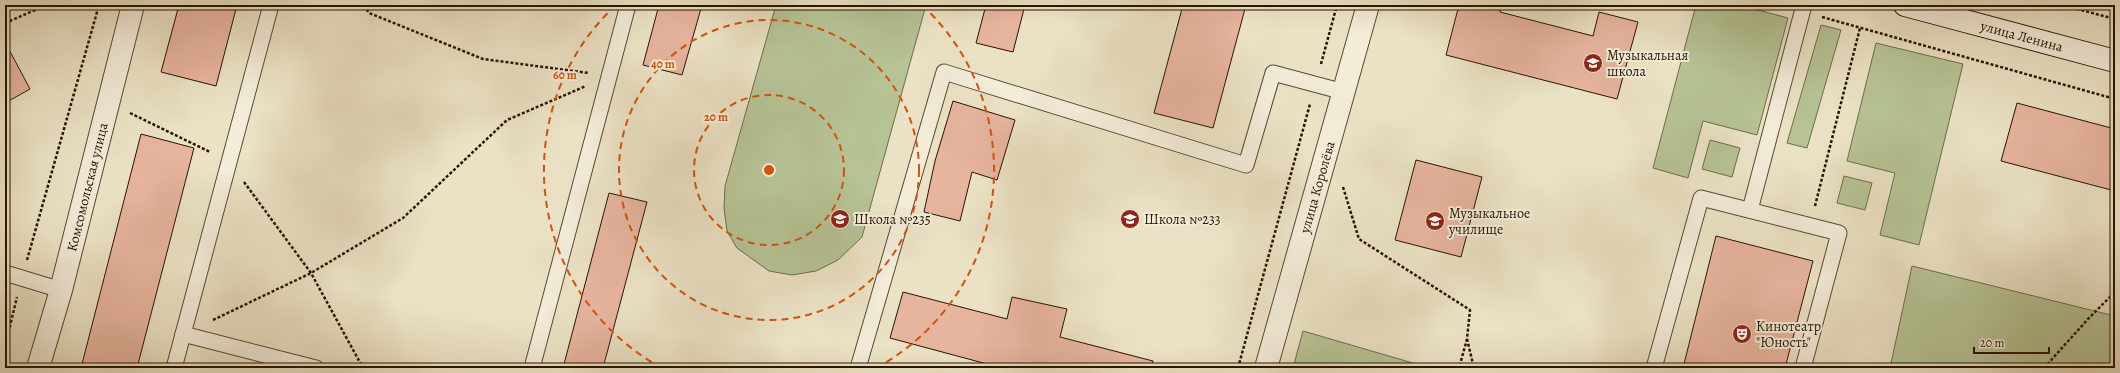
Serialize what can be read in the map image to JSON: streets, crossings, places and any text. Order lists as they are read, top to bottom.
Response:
{
  "streets": {
    "street": ["улица Ленина", "Комсомольская улица", "улица Королёва"]
  },
  "places": {
    "school or university": [
      "Музыкальная школа",
      "Школа №235",
      "Школа №233",
      "Музыкальное училище"
    ],
    "theatre": ["Кинотеатр \"Юность\""]
  },
  "scale_bar": "20 m",
  "rings": ["40 m", "60 m", "20 m"]
}
